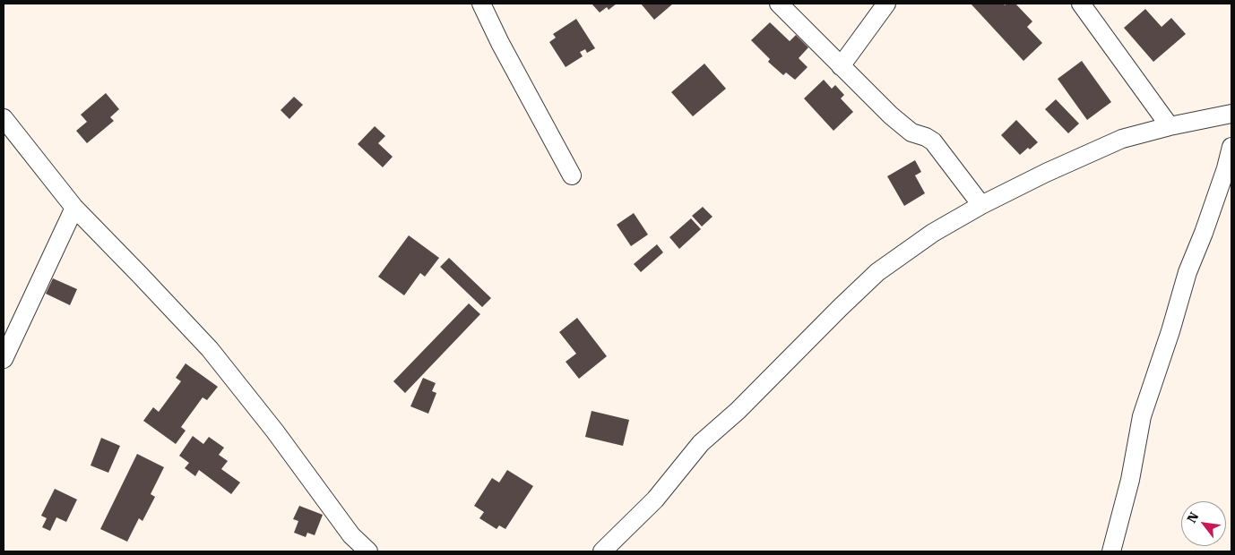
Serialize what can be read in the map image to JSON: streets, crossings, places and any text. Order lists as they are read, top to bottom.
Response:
{
  "north": "top left"
}
